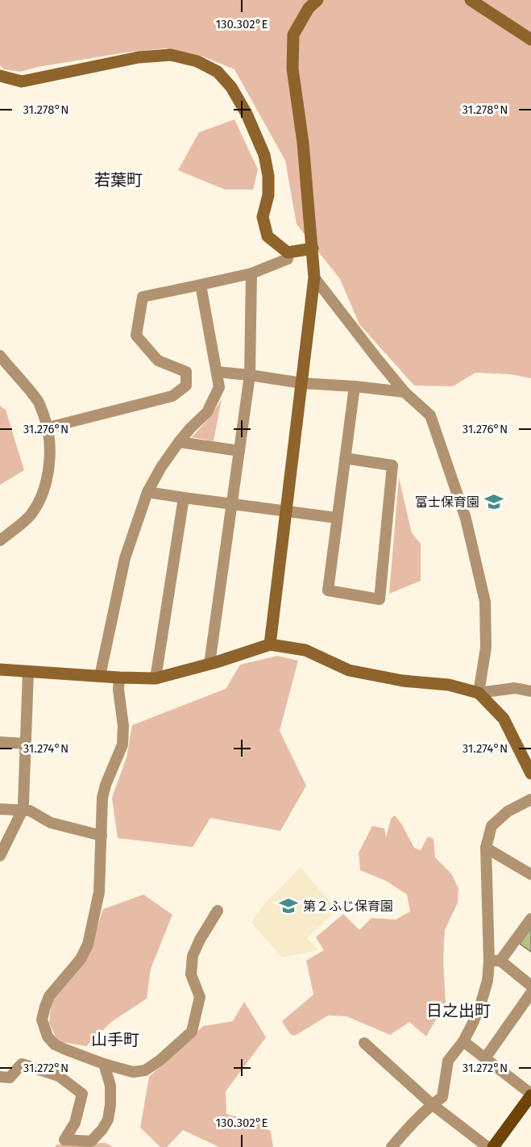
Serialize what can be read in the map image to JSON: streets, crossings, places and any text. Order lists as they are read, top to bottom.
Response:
{
  "districts": ["若葉町", "日之出町", "山手町"],
  "places": {
    "school or university": ["富士保育園", "第２ふじ保育園"]
  },
  "coordinates": [
    "130.302°E",
    "31.278°N",
    "31.276°N",
    "31.274°N",
    "31.272°N"
  ]
}
